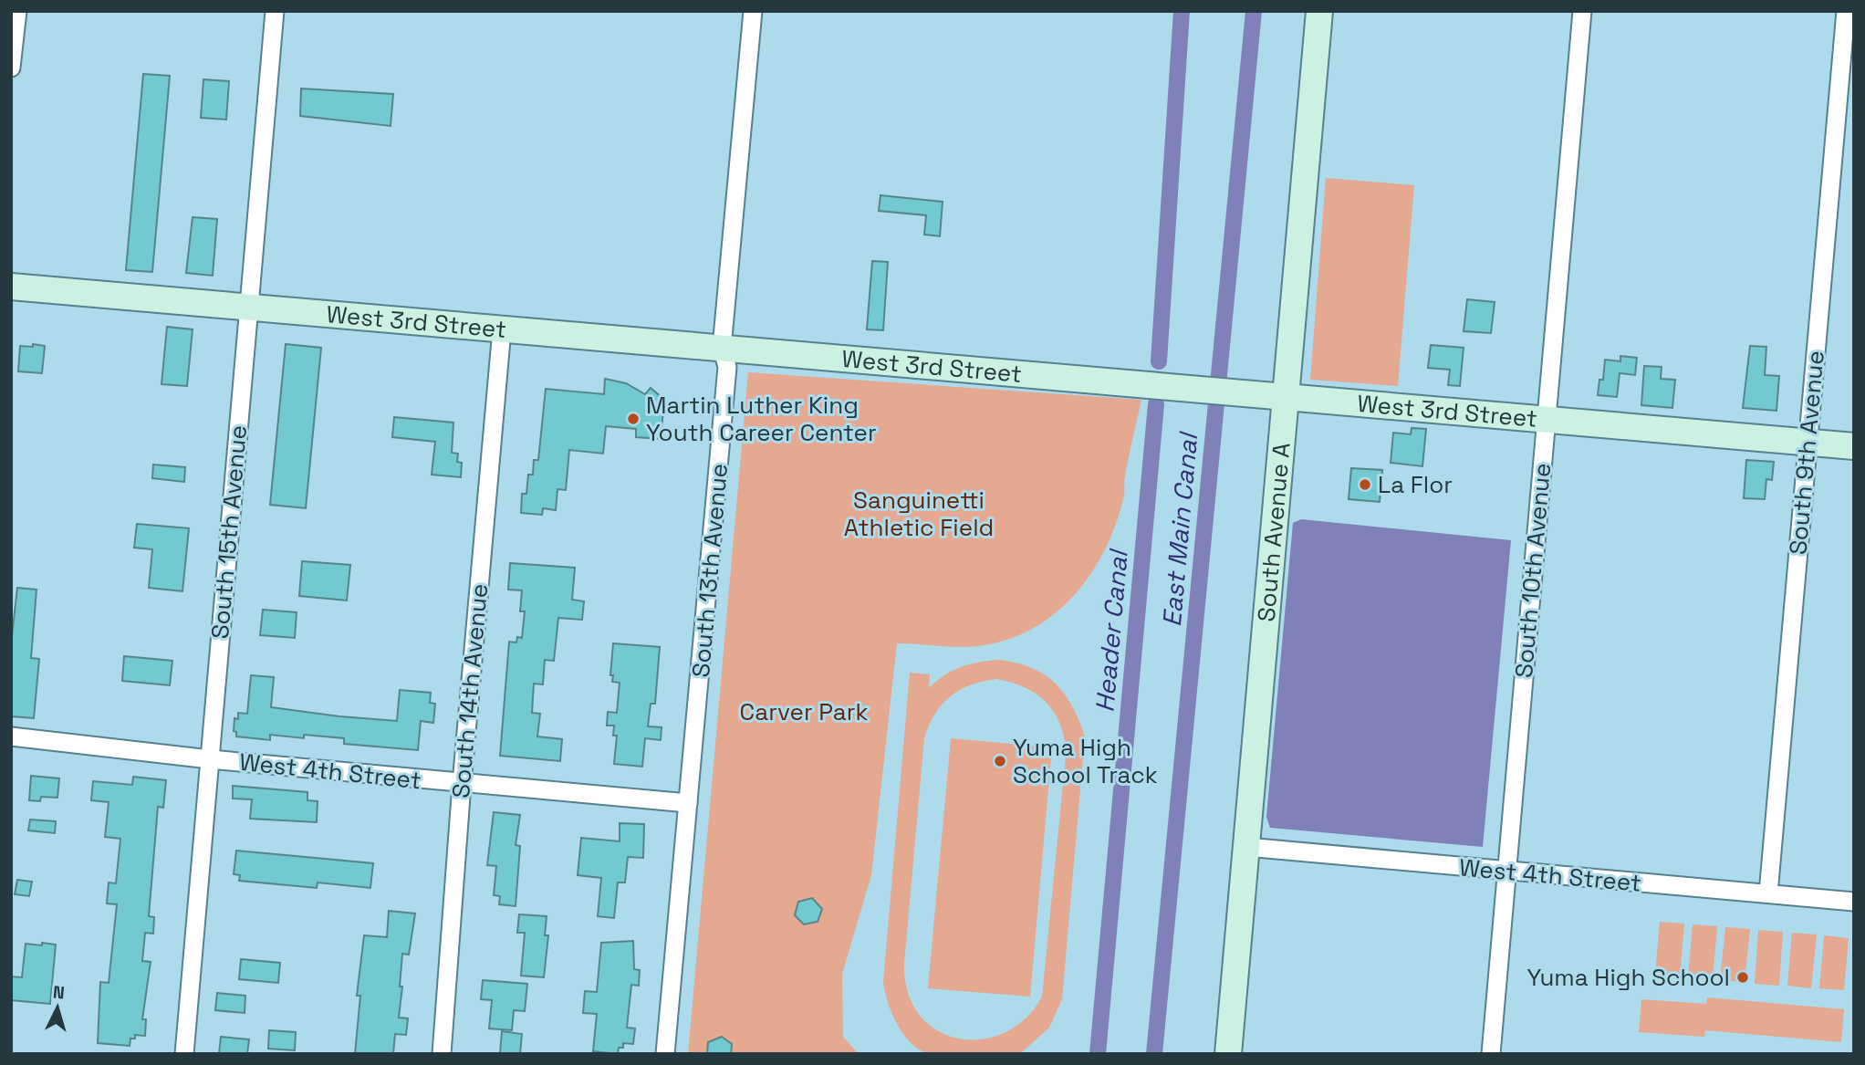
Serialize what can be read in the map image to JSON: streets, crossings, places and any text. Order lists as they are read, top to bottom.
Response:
{
  "streets": {
    "street": [
      "West 3rd Street",
      "South 9th Avenue",
      "South 15th Avenue",
      "South Avenue A",
      "South 13th Avenue",
      "South 10th Avenue",
      "South 14th Avenue",
      "West 4th Street"
    ]
  },
  "crossings": [
    ["West 3rd Street", "South 9th Avenue"],
    ["West 3rd Street", "South 15th Avenue"],
    ["West 3rd Street", "South Avenue A"],
    ["West 3rd Street", "South 13th Avenue"],
    ["West 3rd Street", "South 10th Avenue"],
    ["West 3rd Street", "South 14th Avenue"],
    ["South 9th Avenue", "West 4th Street"],
    ["South 15th Avenue", "West 4th Street"],
    ["South Avenue A", "West 4th Street"],
    ["South 13th Avenue", "West 4th Street"],
    ["South 10th Avenue", "West 4th Street"],
    ["South 14th Avenue", "West 4th Street"]
  ],
  "water": ["East Main Canal", "Header Canal"],
  "parks": ["Sanguinetti Athletic Field", "Carver Park"],
  "places": [
    "Martin Luther King Youth Career Center",
    "La Flor",
    "Yuma High School Track",
    "Yuma High School"
  ],
  "north": "top"
}
